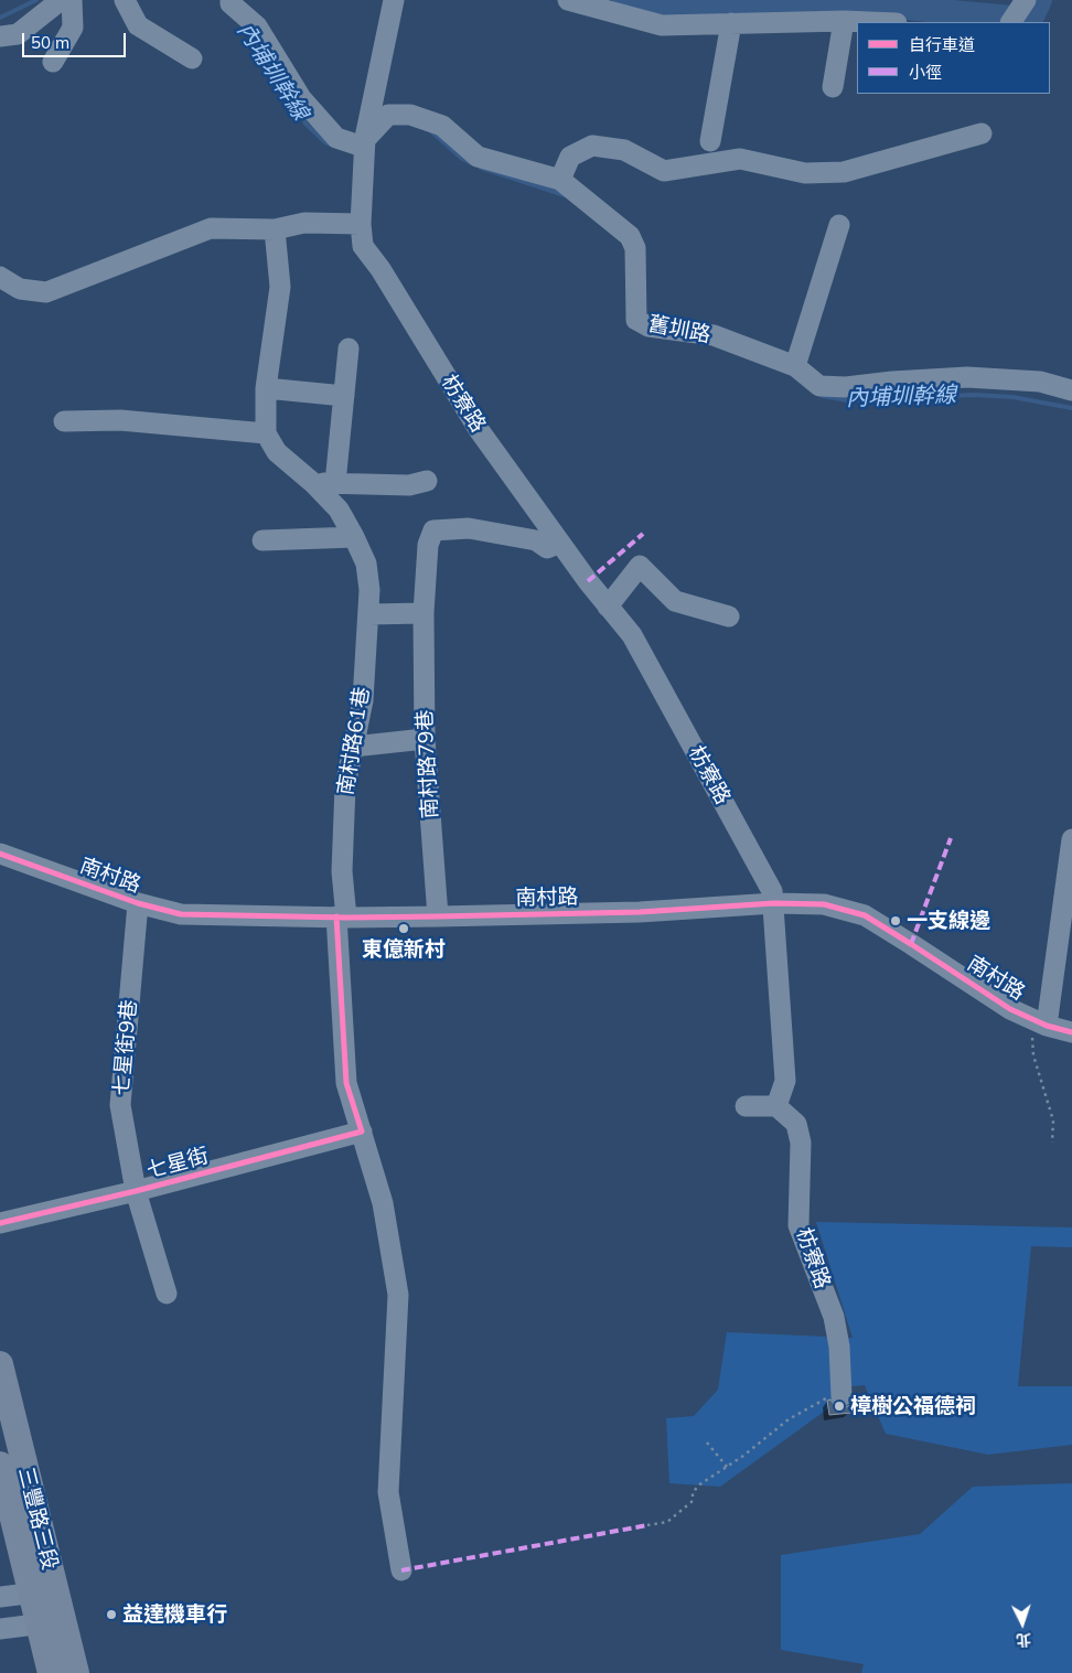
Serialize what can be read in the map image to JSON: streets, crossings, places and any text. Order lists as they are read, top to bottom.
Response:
{
  "streets": {
    "main road": ["三豐路三段"],
    "street": [
      "舊圳路",
      "枋寮路",
      "南村路61巷",
      "南村路79巷",
      "南村路",
      "七星街9巷",
      "七星街"
    ]
  },
  "crossings": [
    ["枋寮路", "南村路79巷"],
    ["枋寮路", "南村路"],
    ["南村路61巷", "南村路"],
    ["南村路61巷", "七星街"],
    ["南村路79巷", "南村路"],
    ["南村路", "七星街9巷"],
    ["七星街9巷", "七星街"]
  ],
  "water": ["內埔圳幹線"],
  "places": [
    "一支線邊",
    "東億新村",
    "樟樹公福德祠",
    "益達機車行"
  ],
  "legend": ["自行車道", "小徑"],
  "scale_bar": "50 m",
  "north": "bottom"
}
